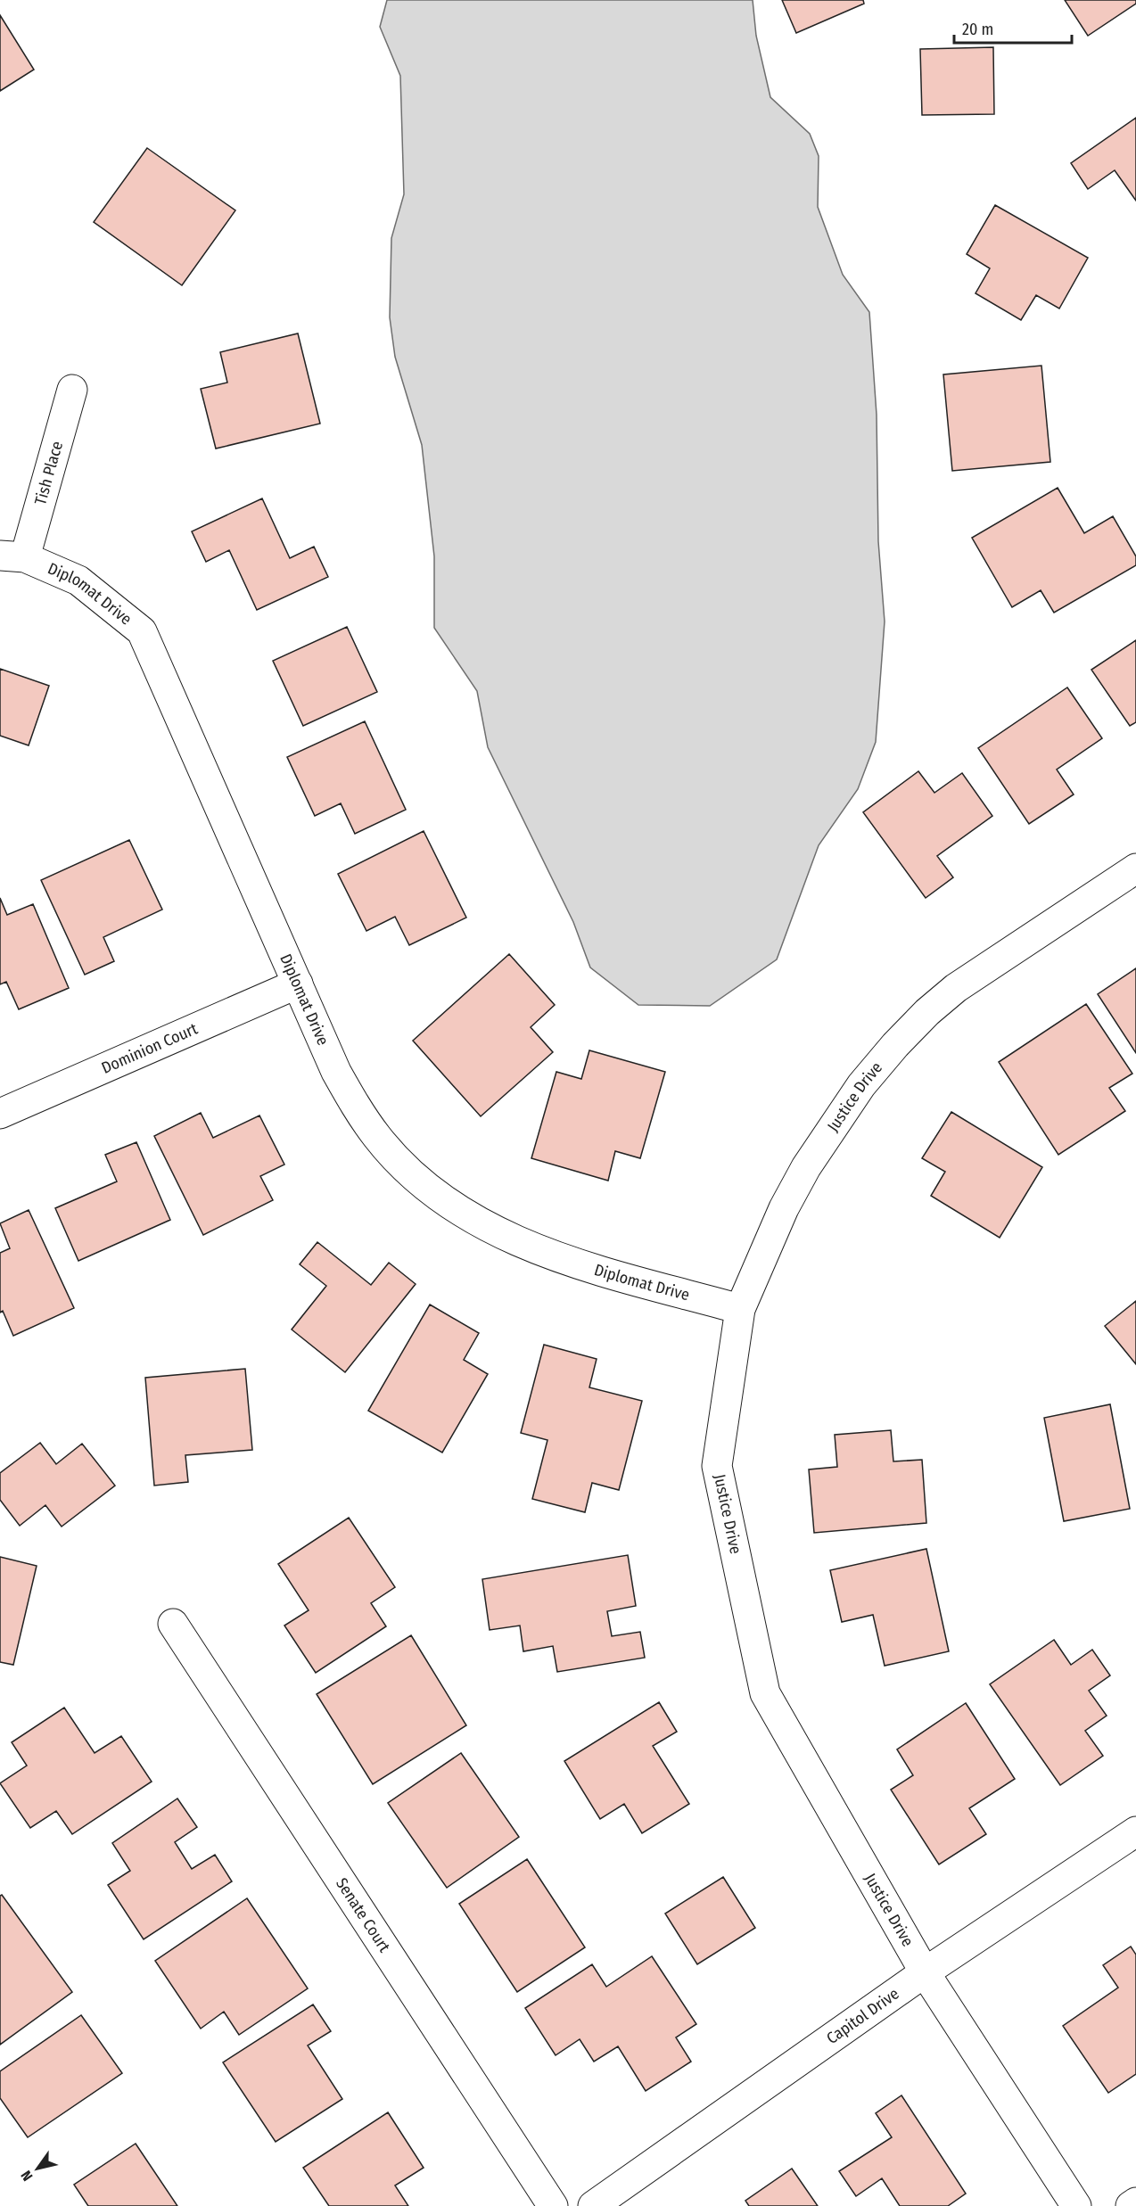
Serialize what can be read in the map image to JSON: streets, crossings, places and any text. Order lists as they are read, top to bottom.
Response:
{
  "streets": {
    "street": [
      "Tish Place",
      "Diplomat Drive",
      "Dominion Court",
      "Justice Drive",
      "Senate Court",
      "Capitol Drive"
    ]
  },
  "crossings": [
    ["Tish Place", "Diplomat Drive"],
    ["Diplomat Drive", "Dominion Court"],
    ["Diplomat Drive", "Justice Drive"],
    ["Justice Drive", "Capitol Drive"]
  ],
  "scale_bar": "20 m",
  "north": "bottom left"
}
